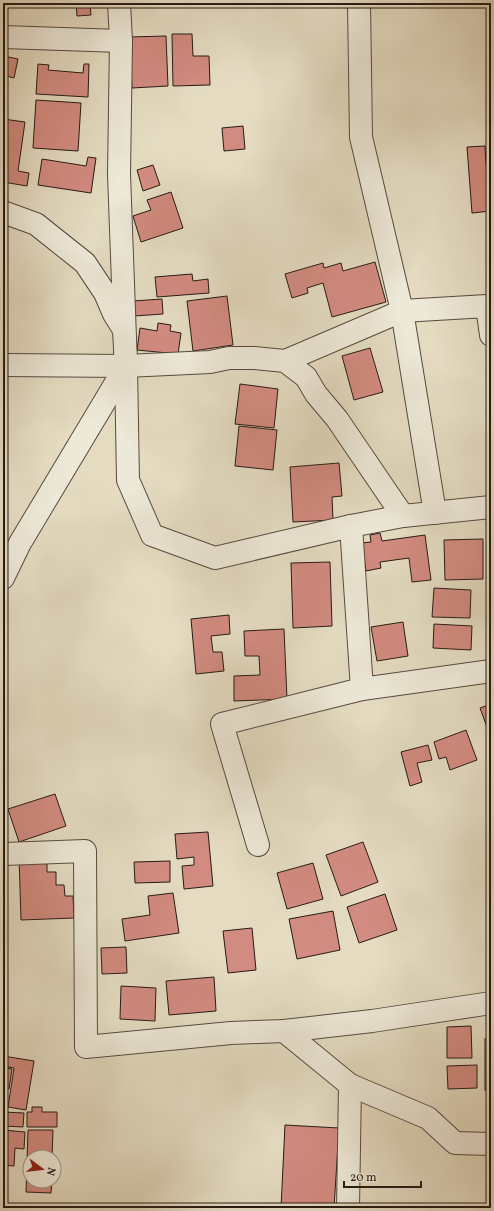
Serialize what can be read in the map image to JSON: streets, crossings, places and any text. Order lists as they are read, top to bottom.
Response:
{
  "scale_bar": "20 m",
  "north": "right"
}
